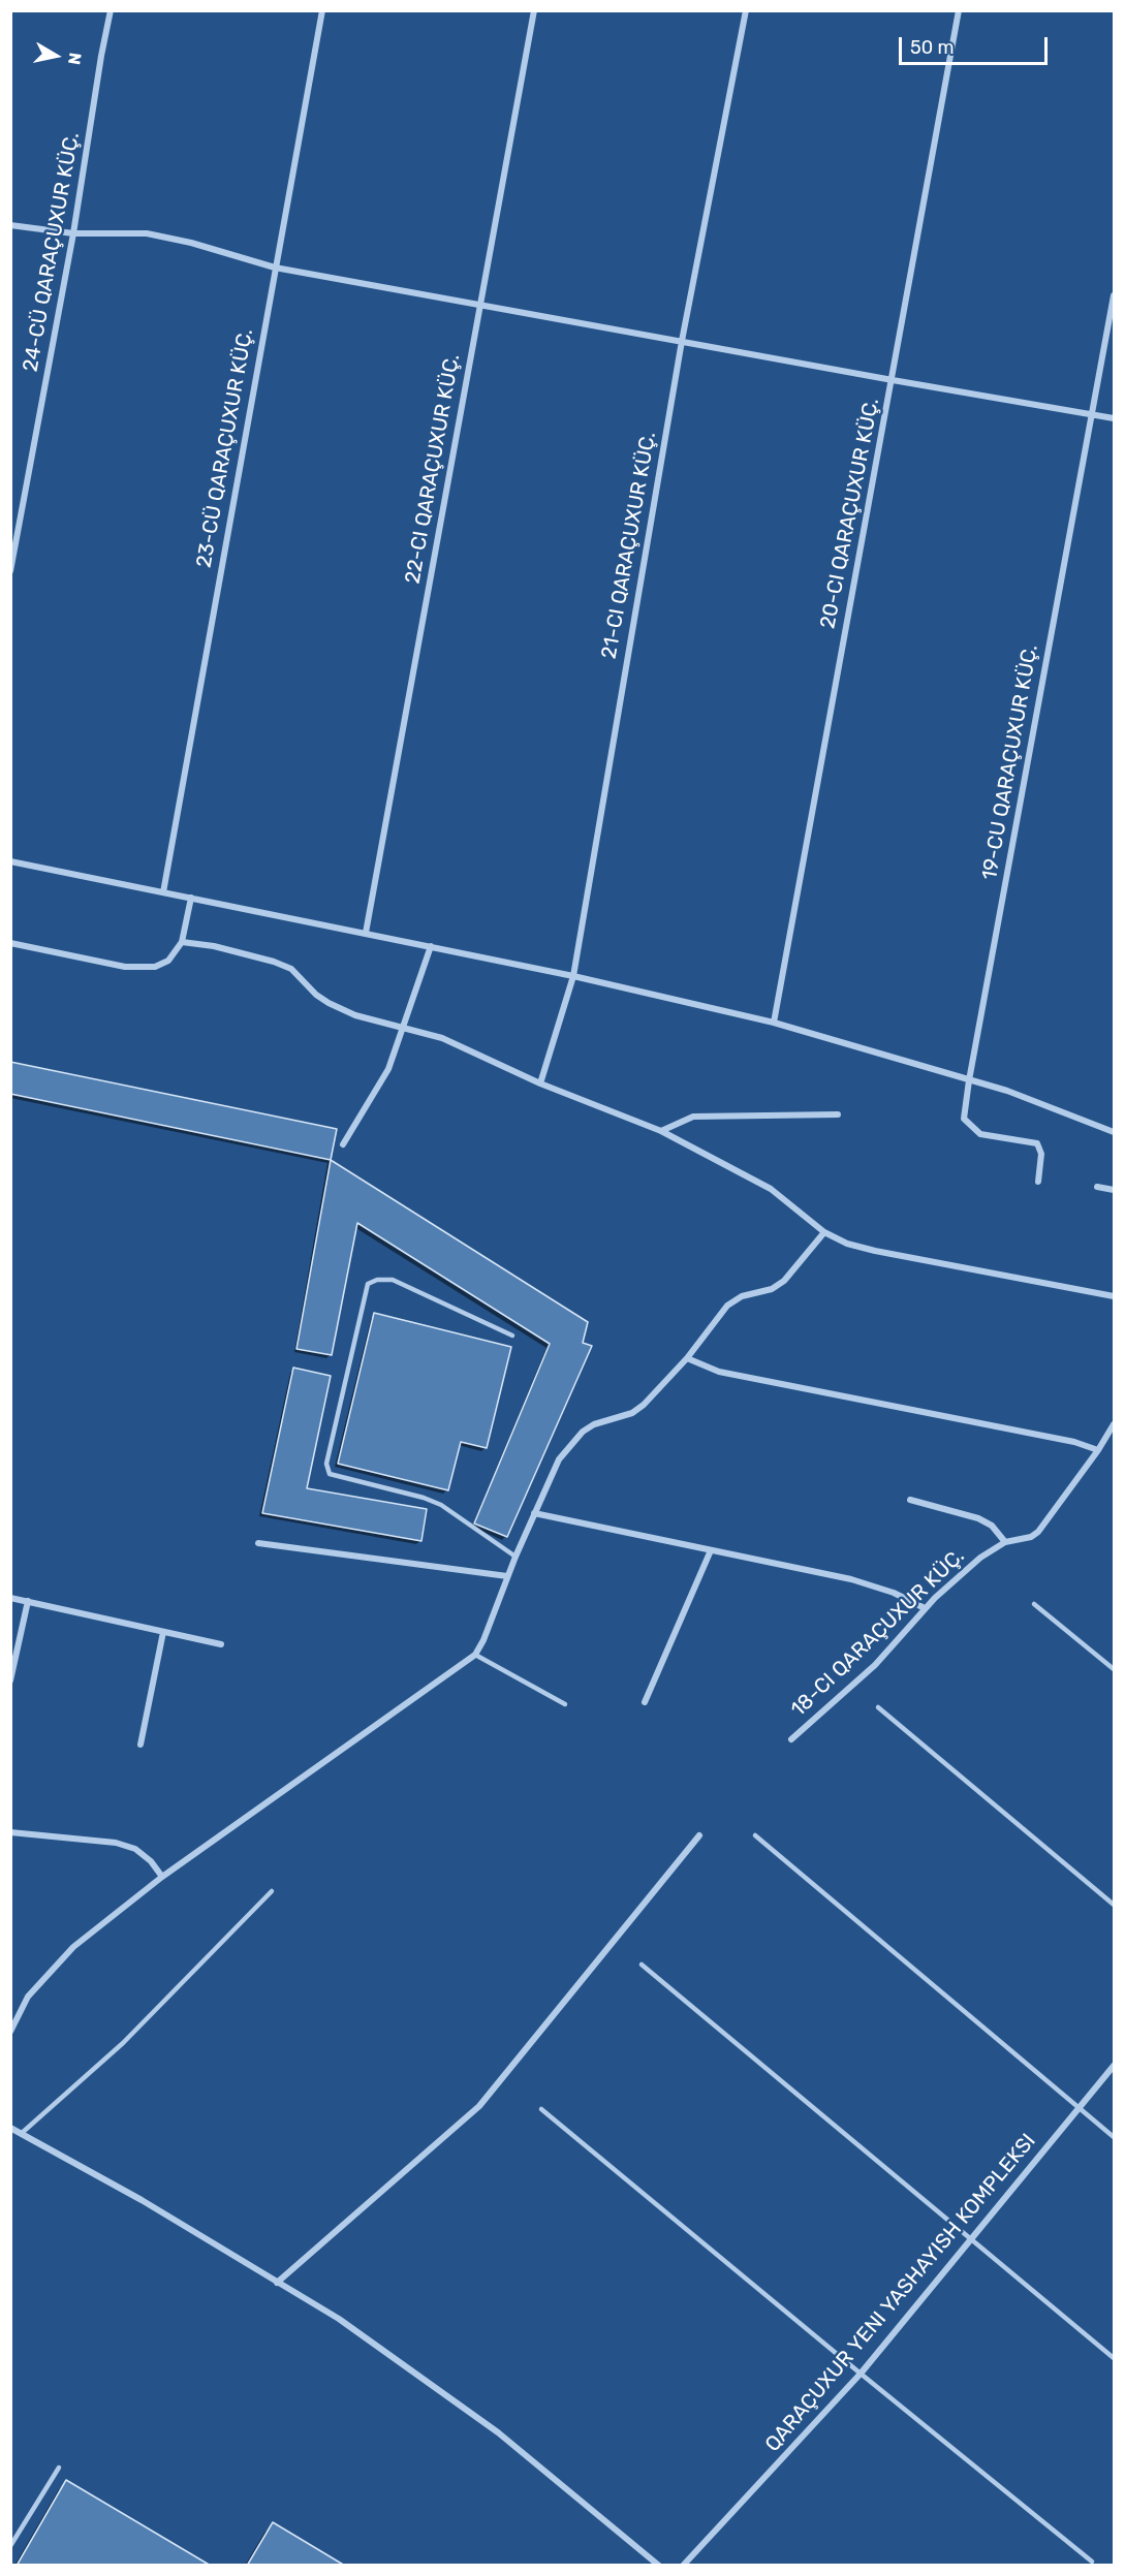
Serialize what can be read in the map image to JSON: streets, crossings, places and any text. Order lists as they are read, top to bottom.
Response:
{
  "streets": {
    "street": [
      "24-CÜ QARAÇUXUR KÜÇ.",
      "23-CÜ QARAÇUXUR KÜÇ.",
      "22-CI QARAÇUXUR KÜÇ.",
      "20-CI QARAÇUXUR KÜÇ.",
      "21-CI QARAÇUXUR KÜÇ.",
      "19-CU QARAÇUXUR KÜÇ.",
      "18-CI QARAÇUXUR KÜÇ.",
      "QARAÇUXUR YENI YASHAYISH KOMPLEKSI"
    ]
  },
  "scale_bar": "50 m",
  "north": "right"
}
